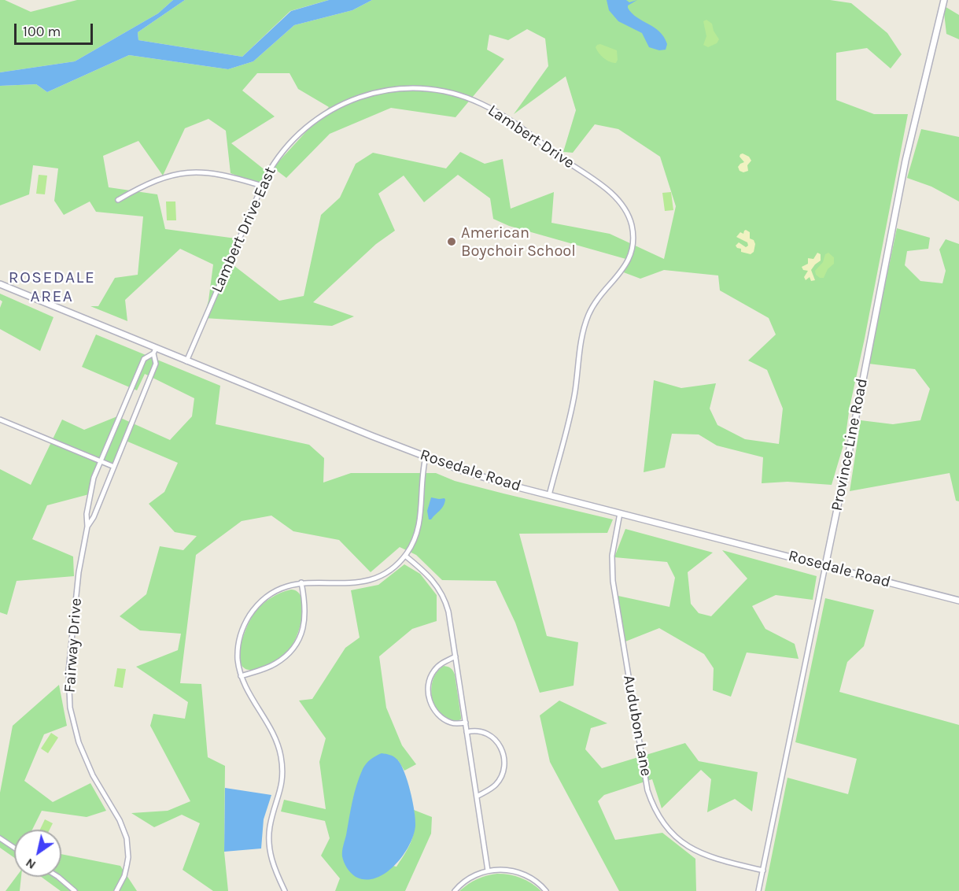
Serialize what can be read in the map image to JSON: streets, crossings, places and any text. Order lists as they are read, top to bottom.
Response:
{
  "streets": {
    "street": [
      "Lambert Drive",
      "Lambert Drive East",
      "Province Line Road",
      "Rosedale Road",
      "Fairway Drive",
      "Audubon Lane"
    ]
  },
  "crossings": [
    ["Lambert Drive", "Lambert Drive East"],
    ["Lambert Drive", "Rosedale Road"],
    ["Lambert Drive East", "Rosedale Road"],
    ["Province Line Road", "Rosedale Road"],
    ["Province Line Road", "Audubon Lane"],
    ["Rosedale Road", "Fairway Drive"],
    ["Rosedale Road", "Audubon Lane"]
  ],
  "districts": ["ROSEDALE AREA"],
  "places": ["American Boychoir School"],
  "scale_bar": "100 m",
  "north": "bottom left"
}
